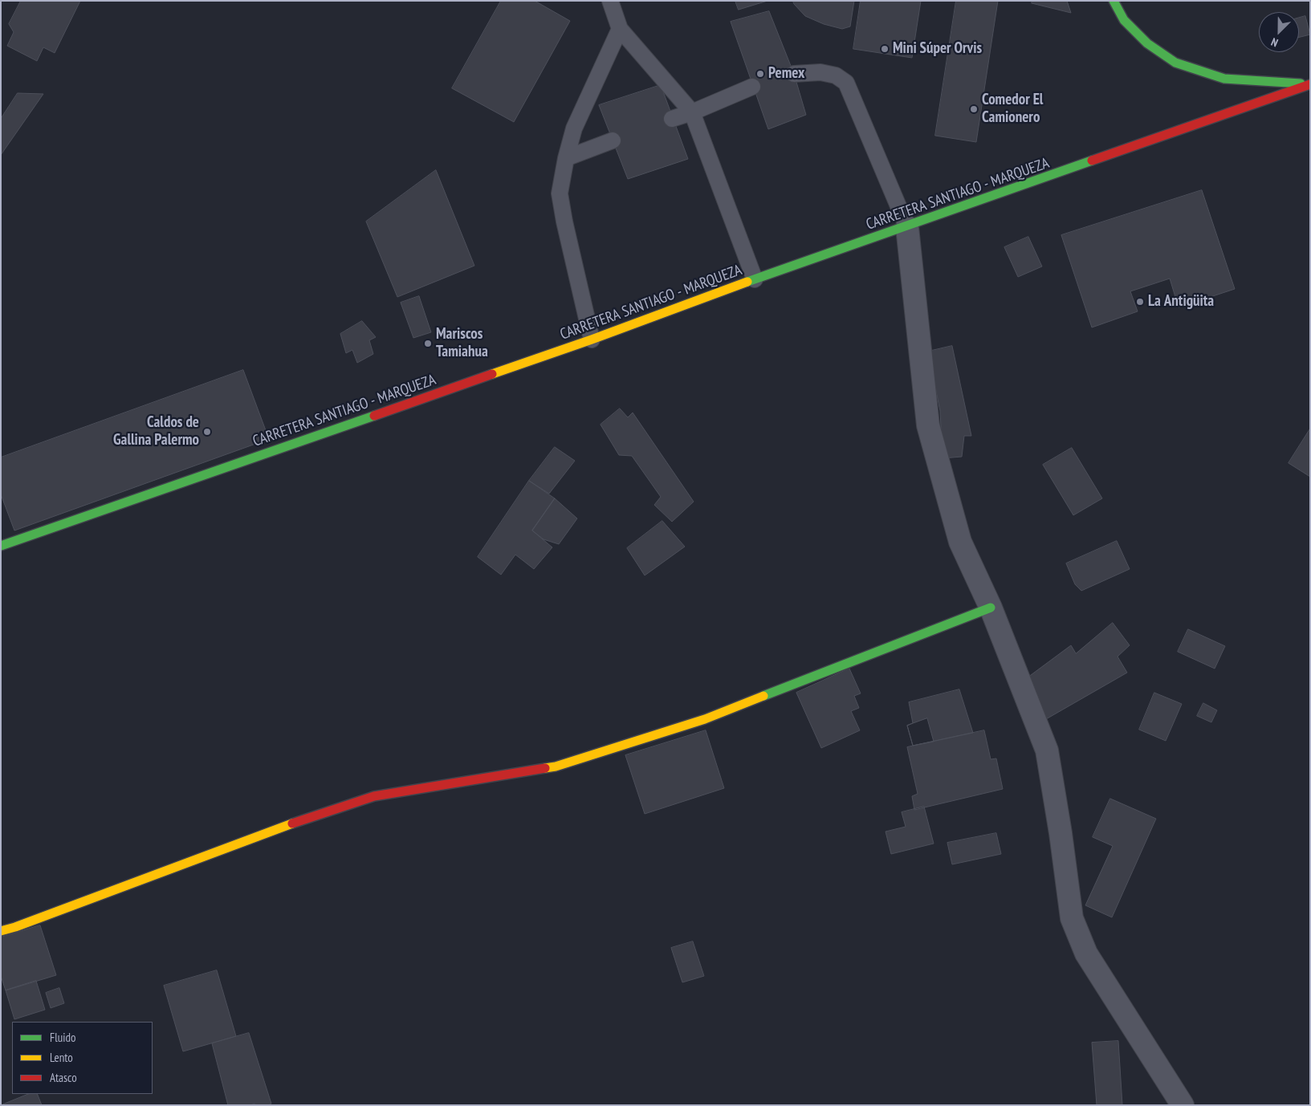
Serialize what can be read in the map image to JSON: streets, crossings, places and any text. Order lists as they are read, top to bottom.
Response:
{
  "streets": {
    "main road": ["CARRETERA SANTIAGO - MARQUEZA"]
  },
  "places": [
    "Mini Súper Orvis",
    "Pemex",
    "Comedor El Camionero",
    "La Antigüita",
    "Mariscos Tamiahua",
    "Caldos de Gallina Palermo"
  ],
  "legend": ["Fluido", "Lento", "Atasco"],
  "north": "bottom left"
}
